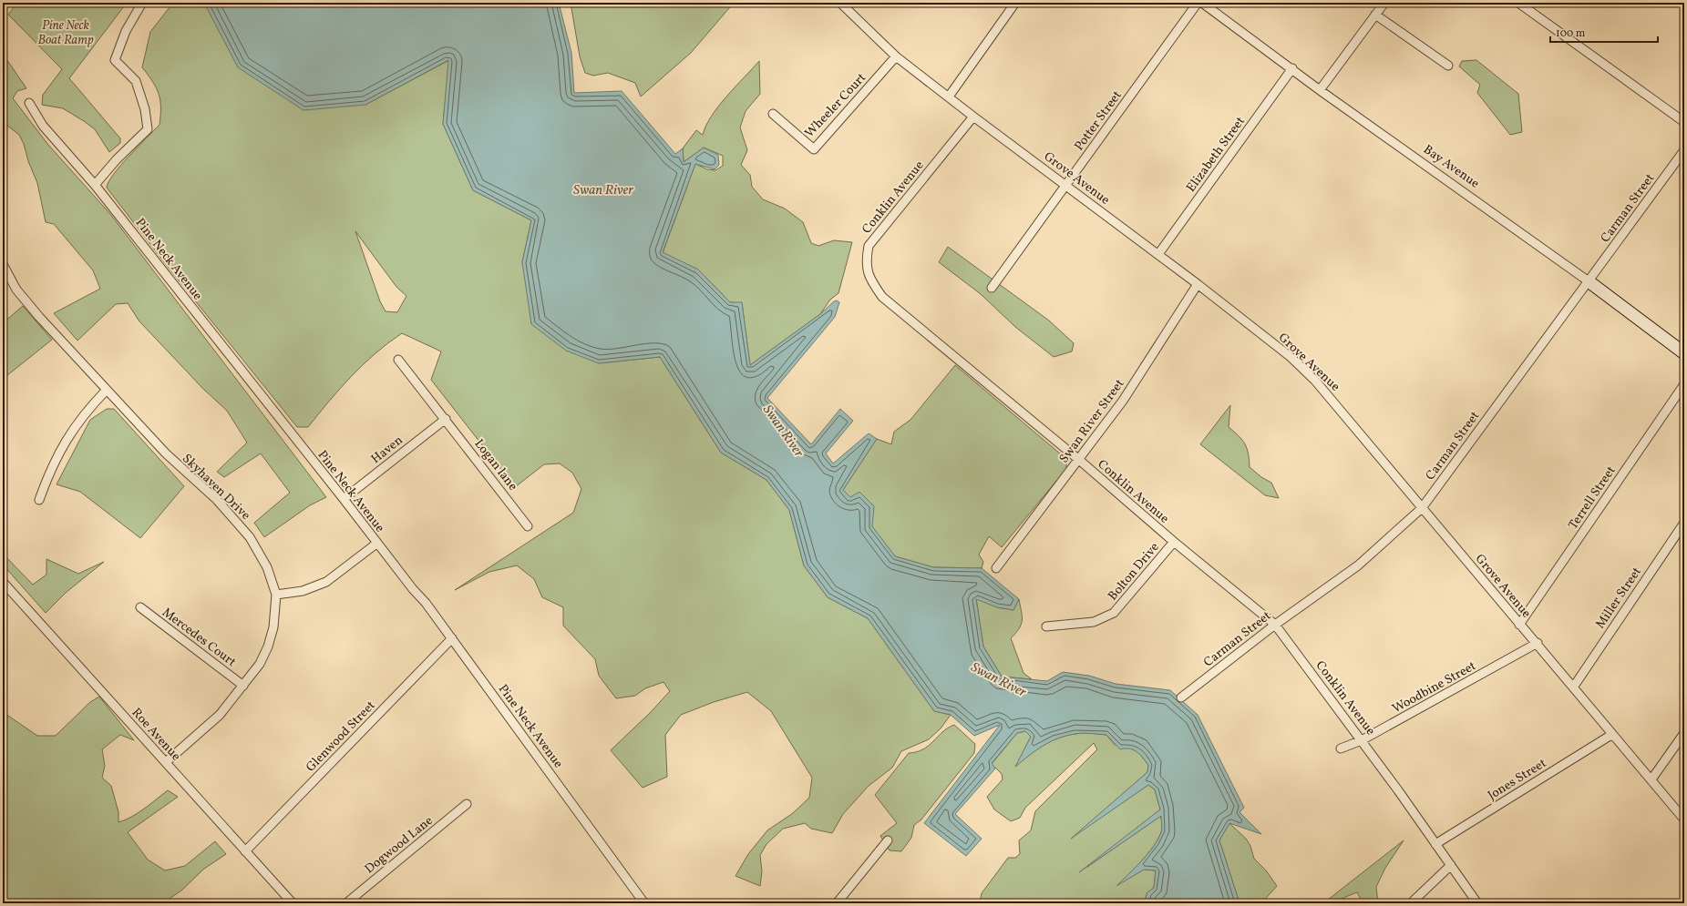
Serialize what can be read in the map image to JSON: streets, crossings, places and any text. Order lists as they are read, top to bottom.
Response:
{
  "streets": {
    "street": [
      "Wheeler Court",
      "Potter Street",
      "Elizabeth Street",
      "Bay Avenue",
      "Grove Avenue",
      "Conklin Avenue",
      "Carman Street",
      "Pine Neck Avenue",
      "Swan River Street",
      "Haven",
      "Logan lane",
      "Skyhaven Drive",
      "Terrell Street",
      "Bolton Drive",
      "Miller Street",
      "Mercedes Court",
      "Woodbine Street",
      "Roe Avenue",
      "Glenwood Street",
      "Jones Street",
      "Dogwood Lane"
    ]
  },
  "crossings": [
    ["Wheeler Court", "Grove Avenue"],
    ["Potter Street", "Grove Avenue"],
    ["Elizabeth Street", "Bay Avenue"],
    ["Elizabeth Street", "Grove Avenue"],
    ["Bay Avenue", "Carman Street"],
    ["Grove Avenue", "Conklin Avenue"],
    ["Grove Avenue", "Carman Street"],
    ["Grove Avenue", "Swan River Street"],
    ["Grove Avenue", "Terrell Street"],
    ["Grove Avenue", "Miller Street"],
    ["Grove Avenue", "Woodbine Street"],
    ["Grove Avenue", "Jones Street"],
    ["Conklin Avenue", "Carman Street"],
    ["Conklin Avenue", "Swan River Street"],
    ["Conklin Avenue", "Bolton Drive"],
    ["Conklin Avenue", "Woodbine Street"],
    ["Conklin Avenue", "Jones Street"],
    ["Pine Neck Avenue", "Haven"],
    ["Pine Neck Avenue", "Glenwood Street"],
    ["Haven", "Logan lane"],
    ["Skyhaven Drive", "Mercedes Court"],
    ["Skyhaven Drive", "Roe Avenue"],
    ["Roe Avenue", "Glenwood Street"]
  ],
  "water": ["Swan River"],
  "parks": ["Pine Neck Boat Ramp"],
  "scale_bar": "100 m"
}
